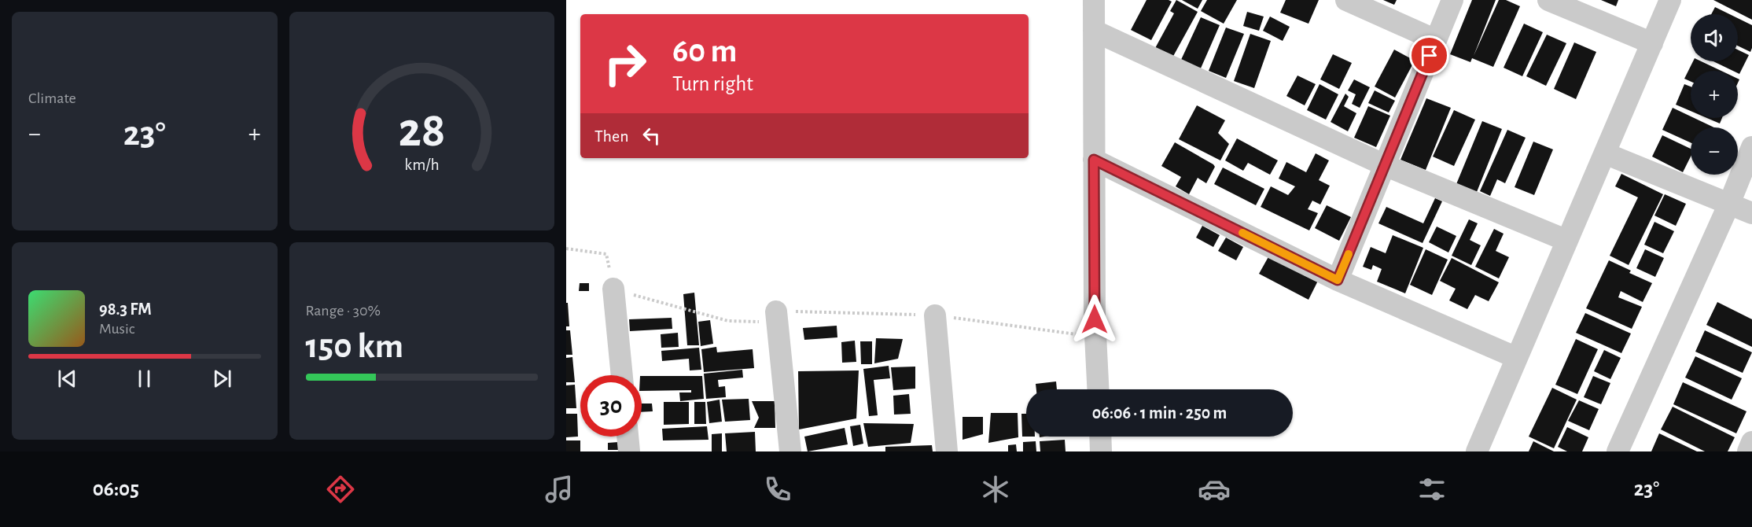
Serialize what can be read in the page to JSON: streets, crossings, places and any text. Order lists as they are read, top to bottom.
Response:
{
  "page": {
    "tile": [
      "Climate",
      ["Range · 30%", "150 km"]
    ],
    "map_buttons": ["+", "−"],
    "turn": ["60 m", "Turn right"],
    "then": "Then",
    "heat": ["−", "23°", "+"],
    "song": ["98.3 FM", "Music"],
    "limit": "30",
    "trip": "06:06 · 1 min · 250 m",
    "tabs": ["06:05", "23°"],
    "gauge": ["28", "km/h"]
  }
}
